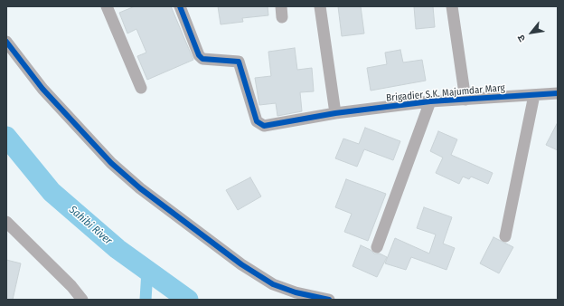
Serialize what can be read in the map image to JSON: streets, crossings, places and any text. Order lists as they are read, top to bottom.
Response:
{
  "streets": {
    "street": ["Brigadier S.K. Majumdar Marg"]
  },
  "water": ["Sahibi River"],
  "north": "bottom left"
}
